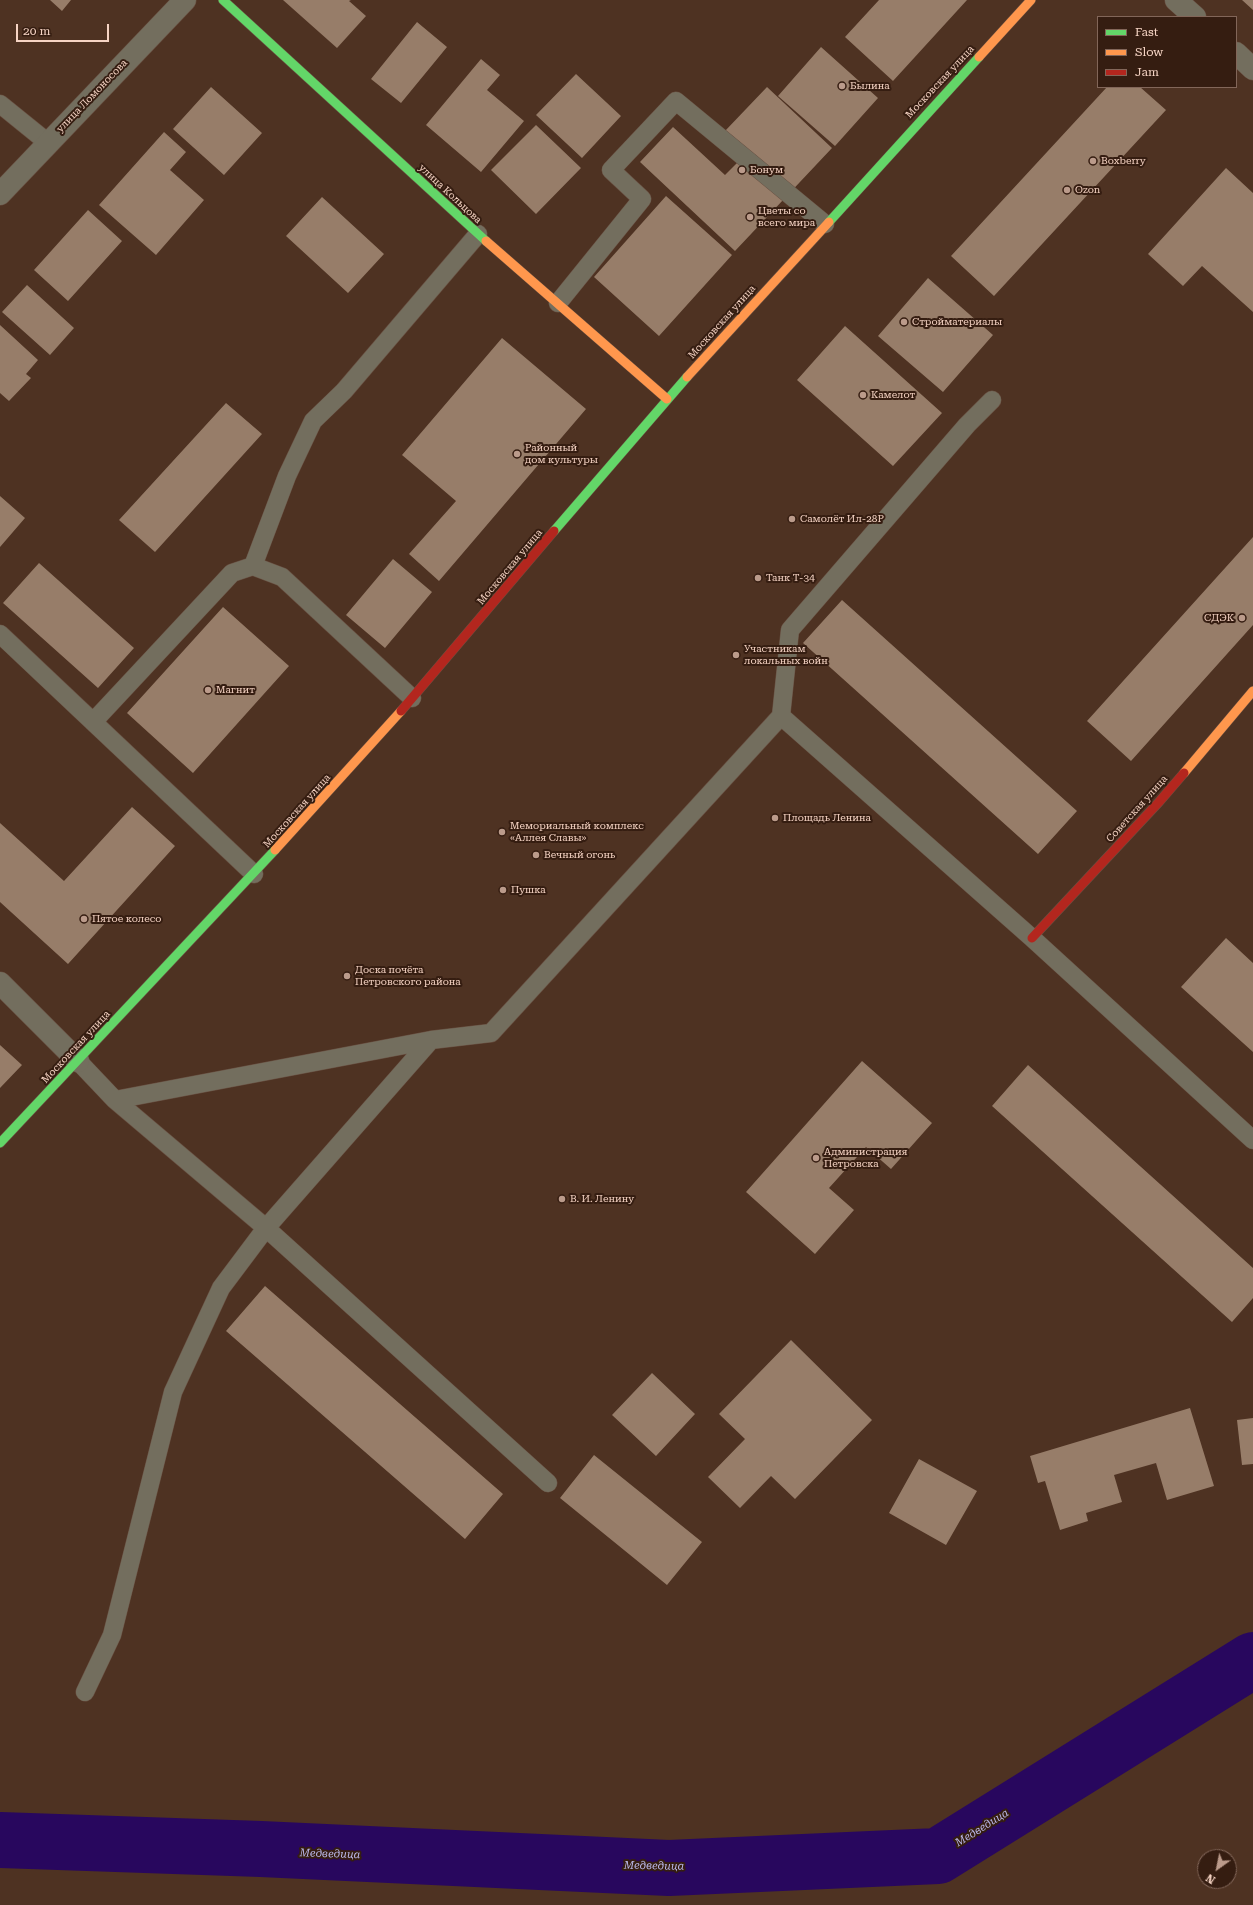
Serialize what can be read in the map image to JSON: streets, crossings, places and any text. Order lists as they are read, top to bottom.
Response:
{
  "streets": {
    "street": [
      "Московская улица",
      "улица Ломоносова",
      "улица Кольцова",
      "Советская улица"
    ]
  },
  "crossings": [
    ["Московская улица", "улица Кольцова"]
  ],
  "water": ["Медведица"],
  "places": [
    "Былина",
    "Boxberry",
    "Бонум",
    "Ozon",
    "Цветы со всего мира",
    "Стройматериалы",
    "Камелот",
    "Районный дом культуры",
    "Самолёт Ил-28Р",
    "Танк Т-34",
    "СДЭК",
    "Участникам локальных войн",
    "Магнит",
    "Площадь Ленина",
    "Мемориальный комплекс «Аллея Славы»",
    "Вечный огонь",
    "Пушка",
    "Пятое колесо",
    "Доска почёта Петровского района",
    "Администрация Петровска",
    "В. И. Ленину"
  ],
  "legend": ["Fast", "Slow", "Jam"],
  "scale_bar": "20 m",
  "north": "bottom left"
}
